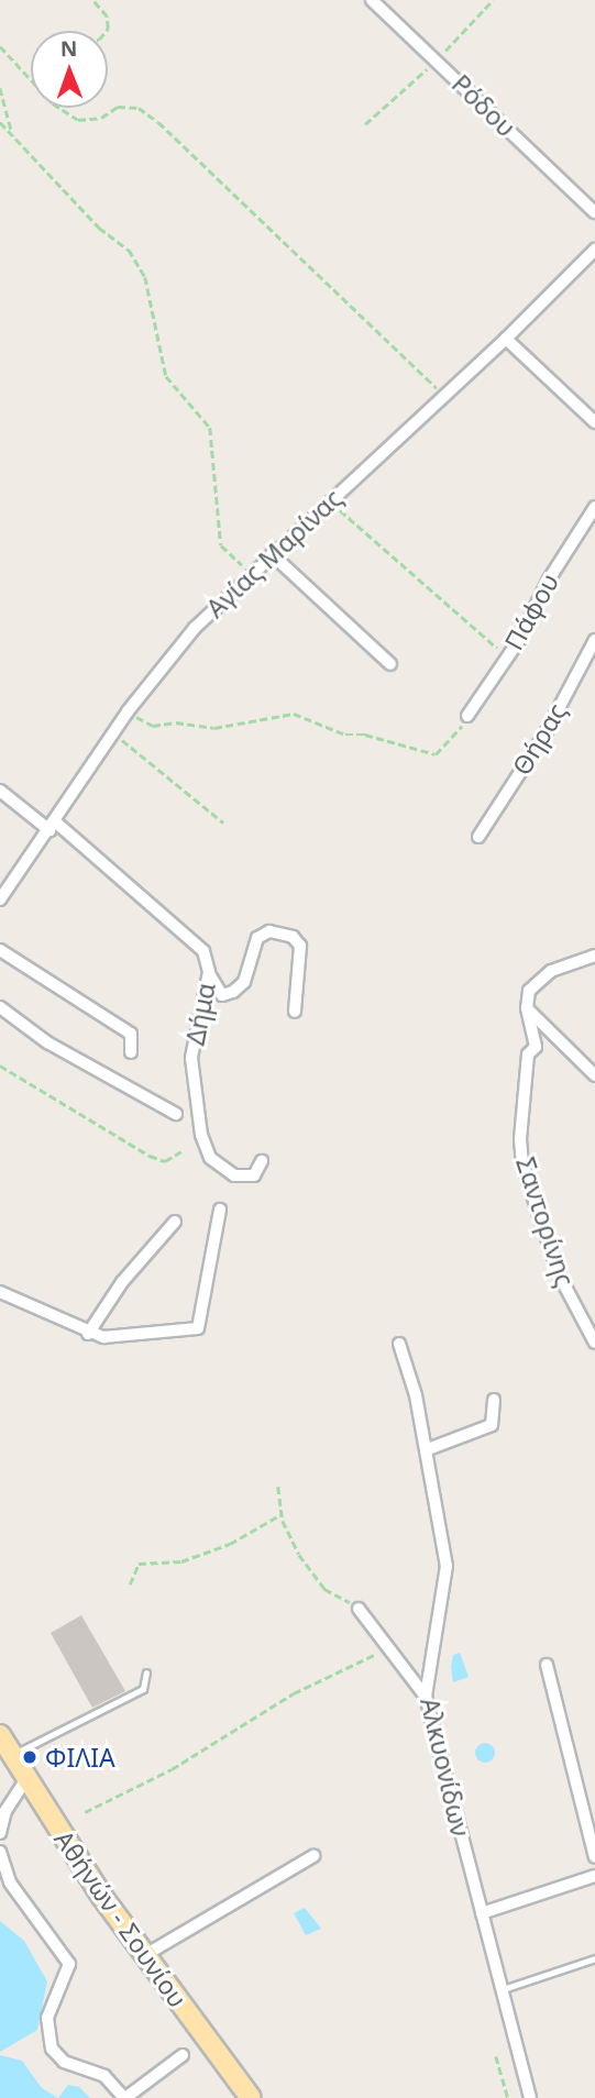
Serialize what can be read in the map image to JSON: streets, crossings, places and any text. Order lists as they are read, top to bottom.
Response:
{
  "streets": {
    "main road": ["Αθήνών - Σουνίου"],
    "street": [
      "Ρόδου",
      "Αγίας Μαρίνας",
      "Πάφου",
      "Θήρας",
      "Δήμα",
      "Σαντορίνης",
      "Αλκυονίδων"
    ]
  },
  "crossings": [
    ["Αγίας Μαρίνας", "Δήμα"]
  ],
  "places": ["ΦΙΛΙΑ"],
  "north": "top"
}
